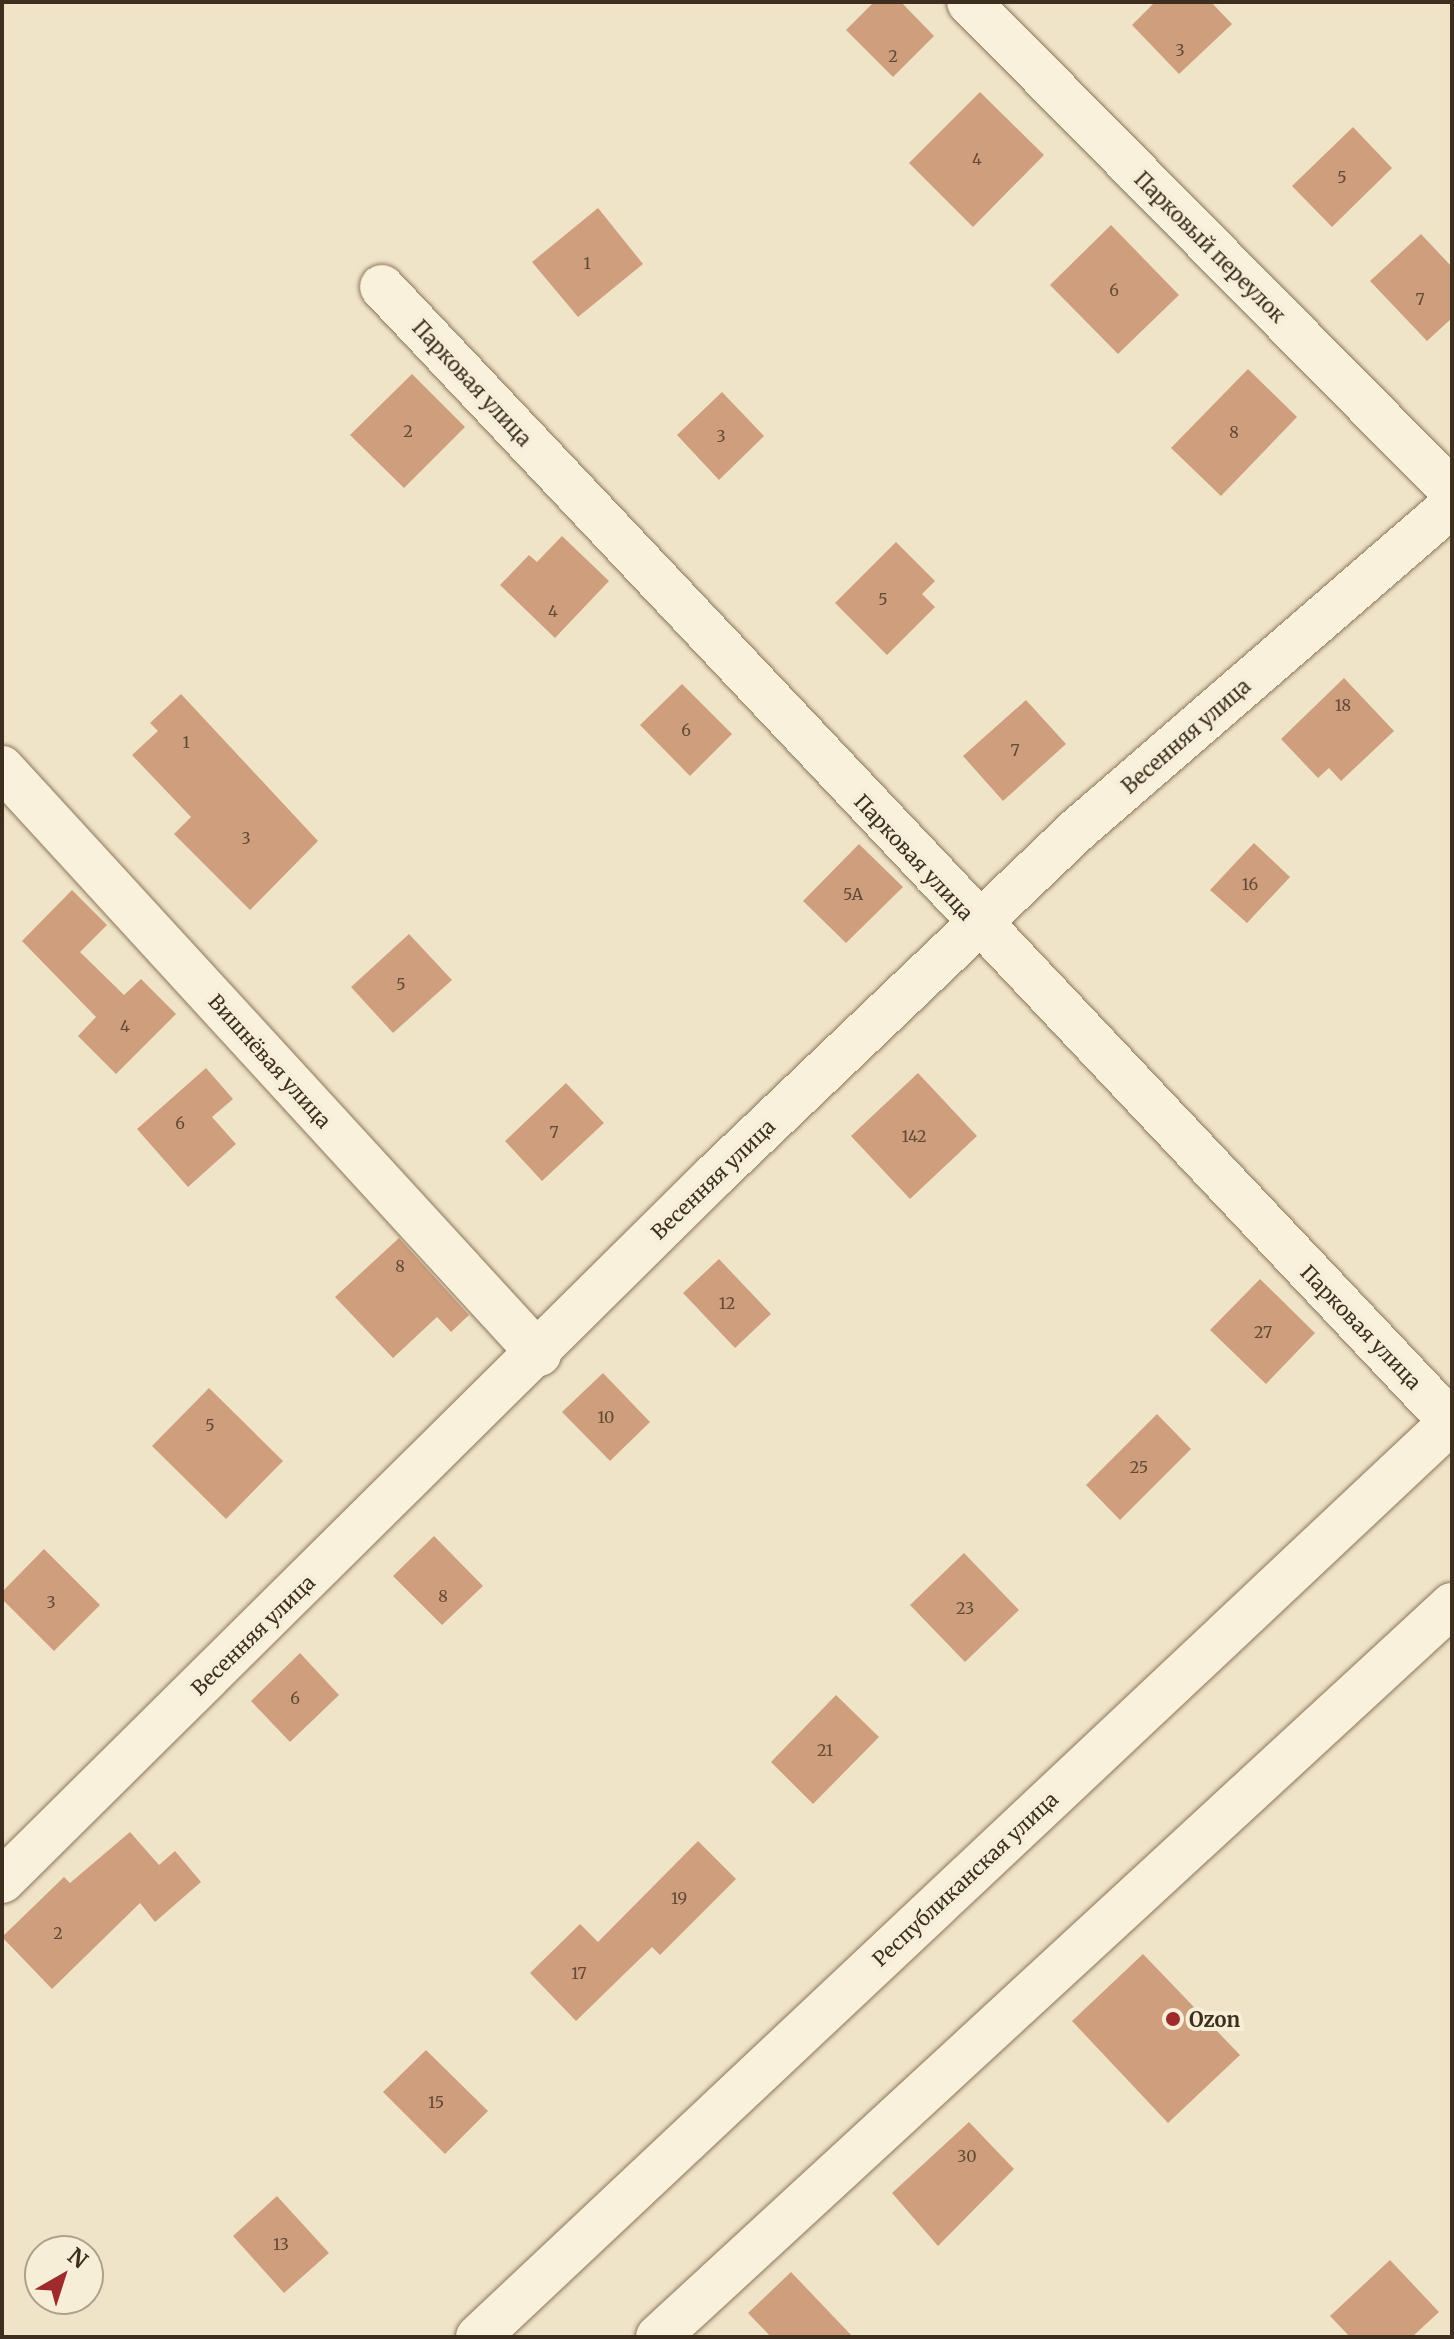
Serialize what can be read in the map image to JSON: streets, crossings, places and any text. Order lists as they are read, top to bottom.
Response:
{
  "streets": {
    "street": [
      "Парковый переулок",
      "Парковая улица",
      "Весенняя улица",
      "Вишнёвая улица",
      "Республиканская улица"
    ]
  },
  "crossings": [
    ["Парковая улица", "Весенняя улица"],
    ["Парковая улица", "Республиканская улица"],
    ["Весенняя улица", "Вишнёвая улица"]
  ],
  "places": ["Ozon"],
  "house_numbers": [
    "3",
    "2",
    "4",
    "5",
    "1",
    "6",
    "7",
    "2",
    "8",
    "3",
    "5",
    "4",
    "18",
    "6",
    "1",
    "7",
    "3",
    "16",
    "5А",
    "5",
    "4",
    "6",
    "7",
    "142",
    "8",
    "12",
    "27",
    "10",
    "5",
    "25",
    "8",
    "3",
    "23",
    "6",
    "21",
    "19",
    "2",
    "17",
    "15",
    "30",
    "13"
  ],
  "north": "top right"
}
